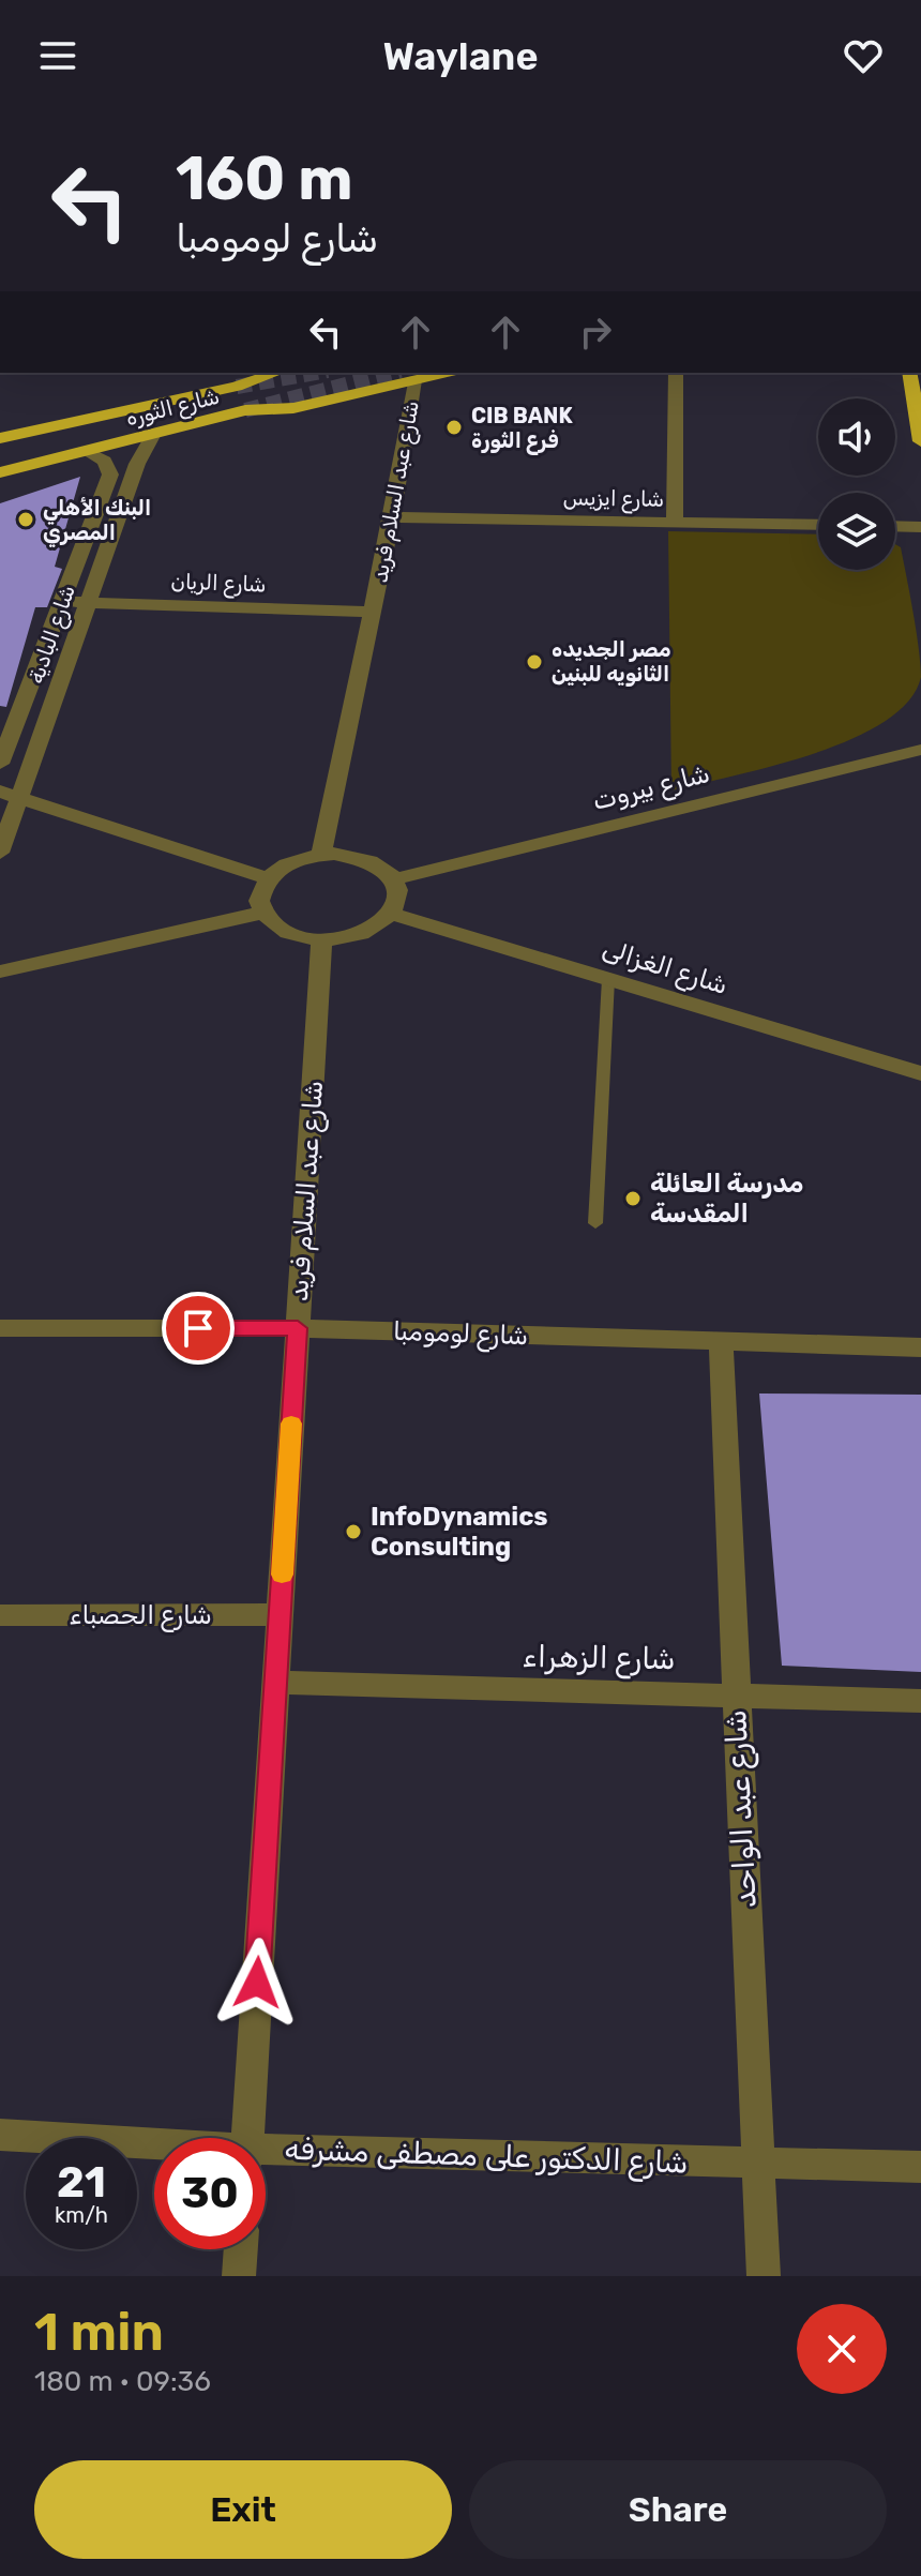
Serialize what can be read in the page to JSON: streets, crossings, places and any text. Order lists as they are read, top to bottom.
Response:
{
  "streets": {
    "highway": ["شارع الثوره"],
    "street": [
      "شارع عبد السلام فريد",
      "شارع ايزيس",
      "شارع الريان",
      "شارع البادية",
      "شارع بيروت",
      "شارع الغزالى",
      "شارع لومومبا",
      "شارع الحصباء",
      "شارع الزهراء",
      "شارع عبد الواحد",
      "شارع الدكتور على مصطفى مشرفه"
    ]
  },
  "crossings": [
    ["شارع الثوره", "شارع عبد السلام فريد"],
    ["شارع الثوره", "شارع البادية"],
    ["شارع عبد السلام فريد", "شارع ايزيس"],
    ["شارع عبد السلام فريد", "شارع الريان"],
    ["شارع عبد السلام فريد", "شارع بيروت"],
    ["شارع عبد السلام فريد", "شارع الغزالى"],
    ["شارع عبد السلام فريد", "شارع لومومبا"],
    ["شارع عبد السلام فريد", "شارع الحصباء"],
    ["شارع عبد السلام فريد", "شارع الزهراء"],
    ["شارع الريان", "شارع البادية"],
    ["شارع بيروت", "شارع الغزالى"],
    ["شارع لومومبا", "شارع عبد الواحد"],
    ["شارع الزهراء", "شارع عبد الواحد"],
    ["شارع عبد الواحد", "شارع الدكتور على مصطفى مشرفه"]
  ],
  "places": [
    "CIB BANK فرع الثورة",
    "البنك الأهلي المصري",
    "مصر الجديده الثانويه للبنين",
    "مدرسة العائلة المقدسة",
    "InfoDynamics Consulting"
  ],
  "page": {
    "header": "Waylane",
    "turn": ["160 m", "شارع لومومبا"],
    "speed": "21 km/h",
    "limit": "30",
    "heading": ["1 min", "180 m · 09:36"],
    "buttons": ["Exit", "Share"]
  }
}
